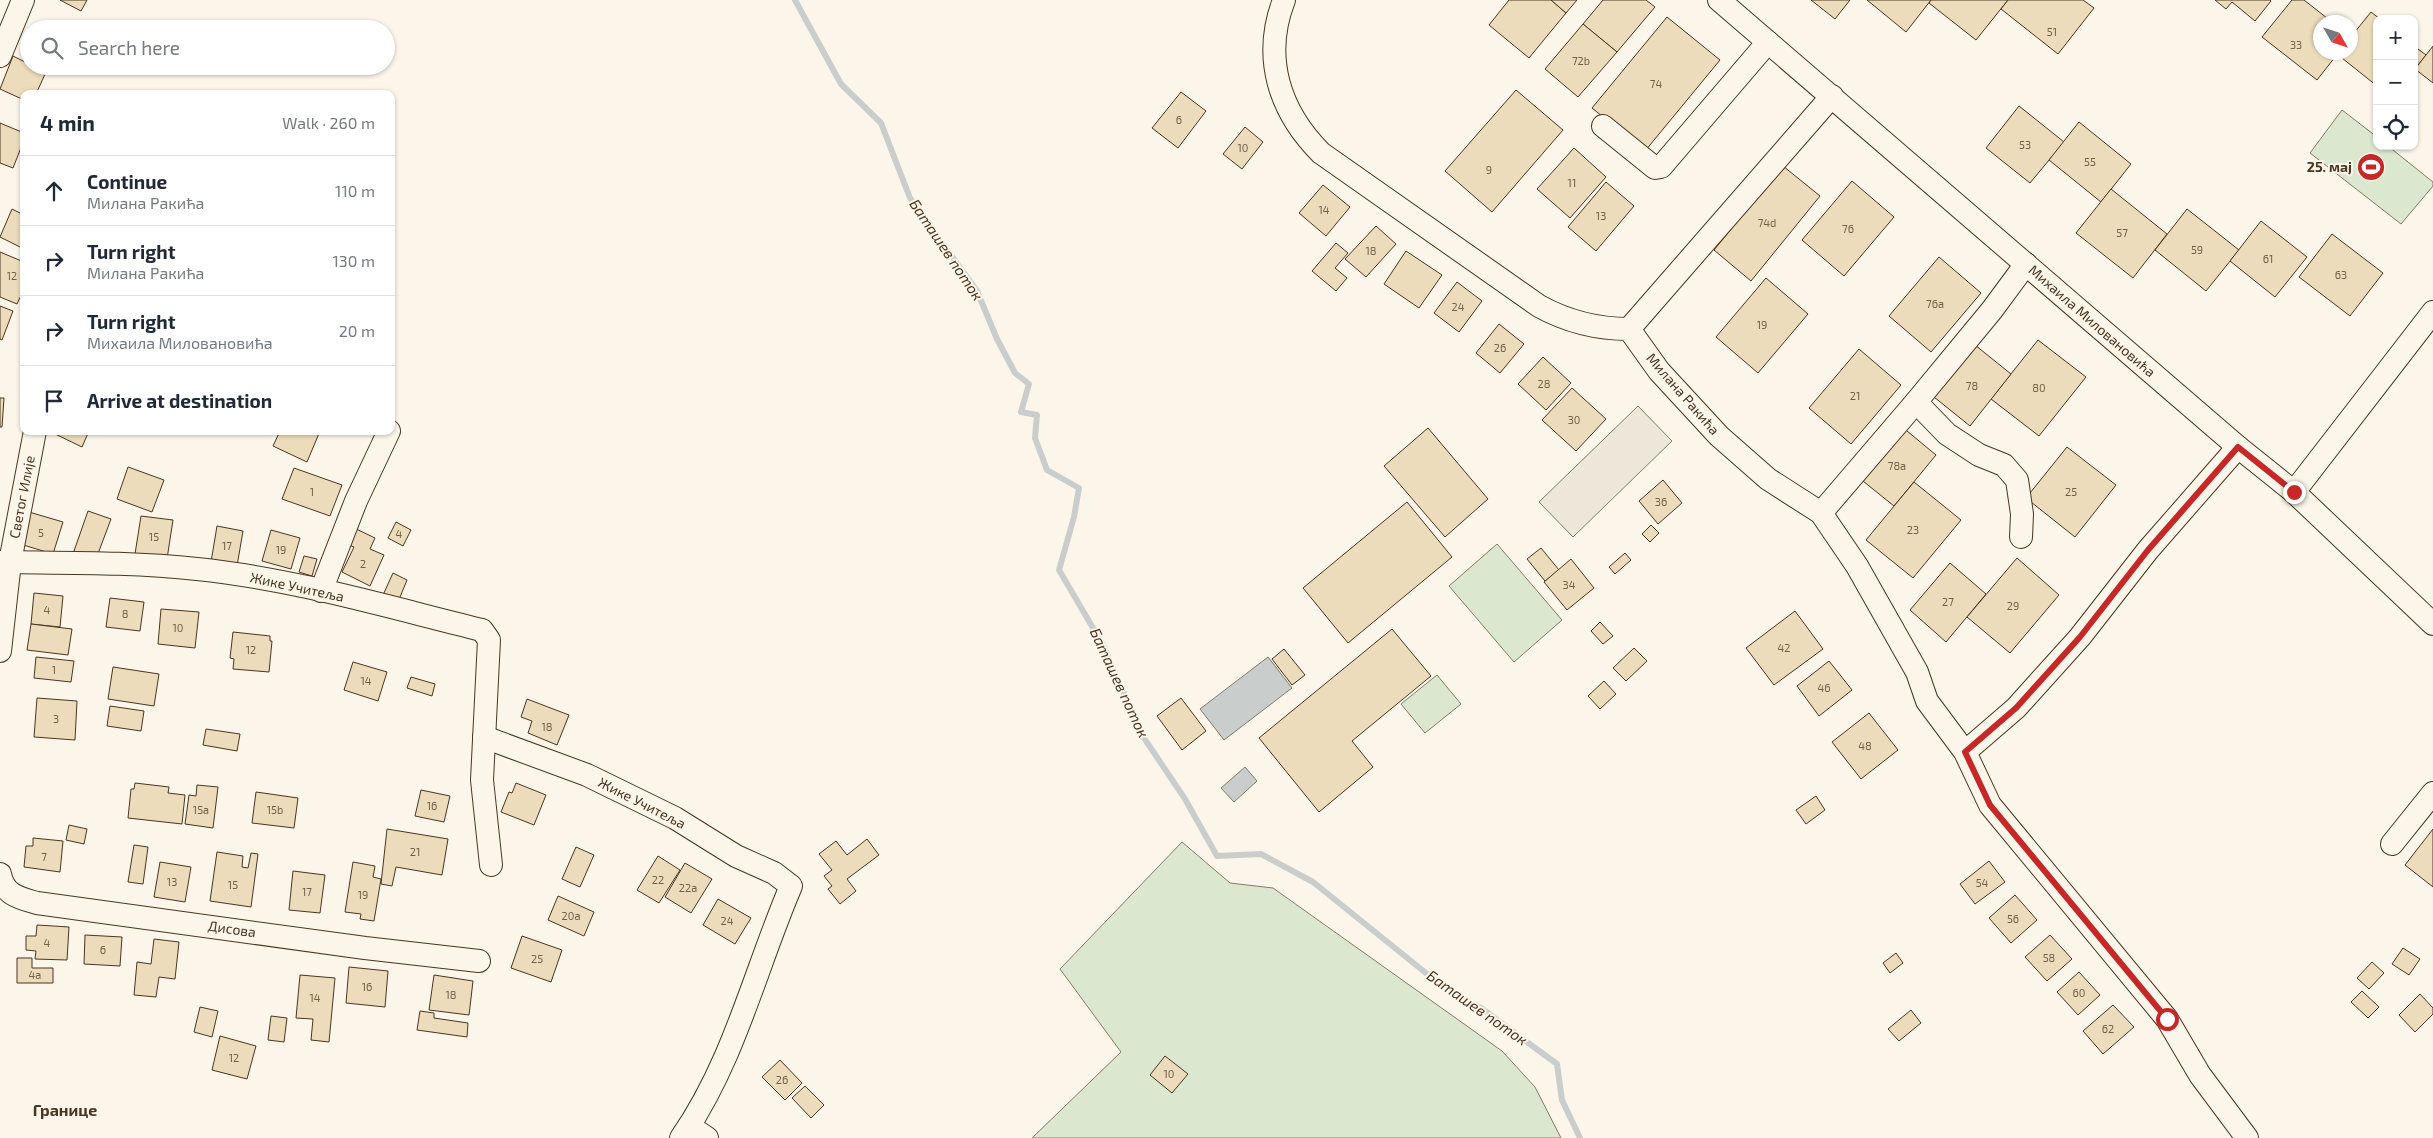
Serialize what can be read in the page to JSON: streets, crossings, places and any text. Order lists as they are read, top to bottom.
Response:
{
  "streets": {
    "street": [
      "Михаила Миловановића",
      "Милана Ракића",
      "Светог Илије",
      "Жике Учитеља",
      "Дисова"
    ]
  },
  "crossings": [
    ["Светог Илије", "Жике Учитеља"]
  ],
  "districts": ["Границе"],
  "water": ["Баташев поток"],
  "places": {
    "sports": ["25. мај"]
  },
  "house_numbers": [
    "51",
    "33",
    "72b",
    "74",
    "6",
    "53",
    "10",
    "55",
    "9",
    "11",
    "14",
    "13",
    "74d",
    "76",
    "57",
    "59",
    "18",
    "61",
    "63",
    "12",
    "76a",
    "24",
    "19",
    "26",
    "28",
    "78",
    "80",
    "21",
    "30",
    "78a",
    "1",
    "25",
    "36",
    "23",
    "5",
    "4",
    "15",
    "17",
    "19",
    "2",
    "34",
    "27",
    "29",
    "4",
    "8",
    "10",
    "42",
    "12",
    "1",
    "14",
    "46",
    "3",
    "18",
    "48",
    "16",
    "15a",
    "15b",
    "21",
    "7",
    "22",
    "13",
    "54",
    "15",
    "22a",
    "17",
    "19",
    "20a",
    "56",
    "24",
    "4",
    "6",
    "58",
    "25",
    "4a",
    "16",
    "60",
    "18",
    "14",
    "62",
    "12",
    "10",
    "26"
  ],
  "north": "bottom right",
  "page": {
    "map_buttons": ["+", "−"],
    "search": "Search here",
    "heading": ["4 min", "Walk · 260 m"],
    "list": [
      ["Continue", "Милана Ракића", "110 m"],
      ["Turn right", "Милана Ракића", "130 m"],
      ["Turn right", "Михаила Миловановића", "20 m"],
      "Arrive at destination"
    ]
  }
}
